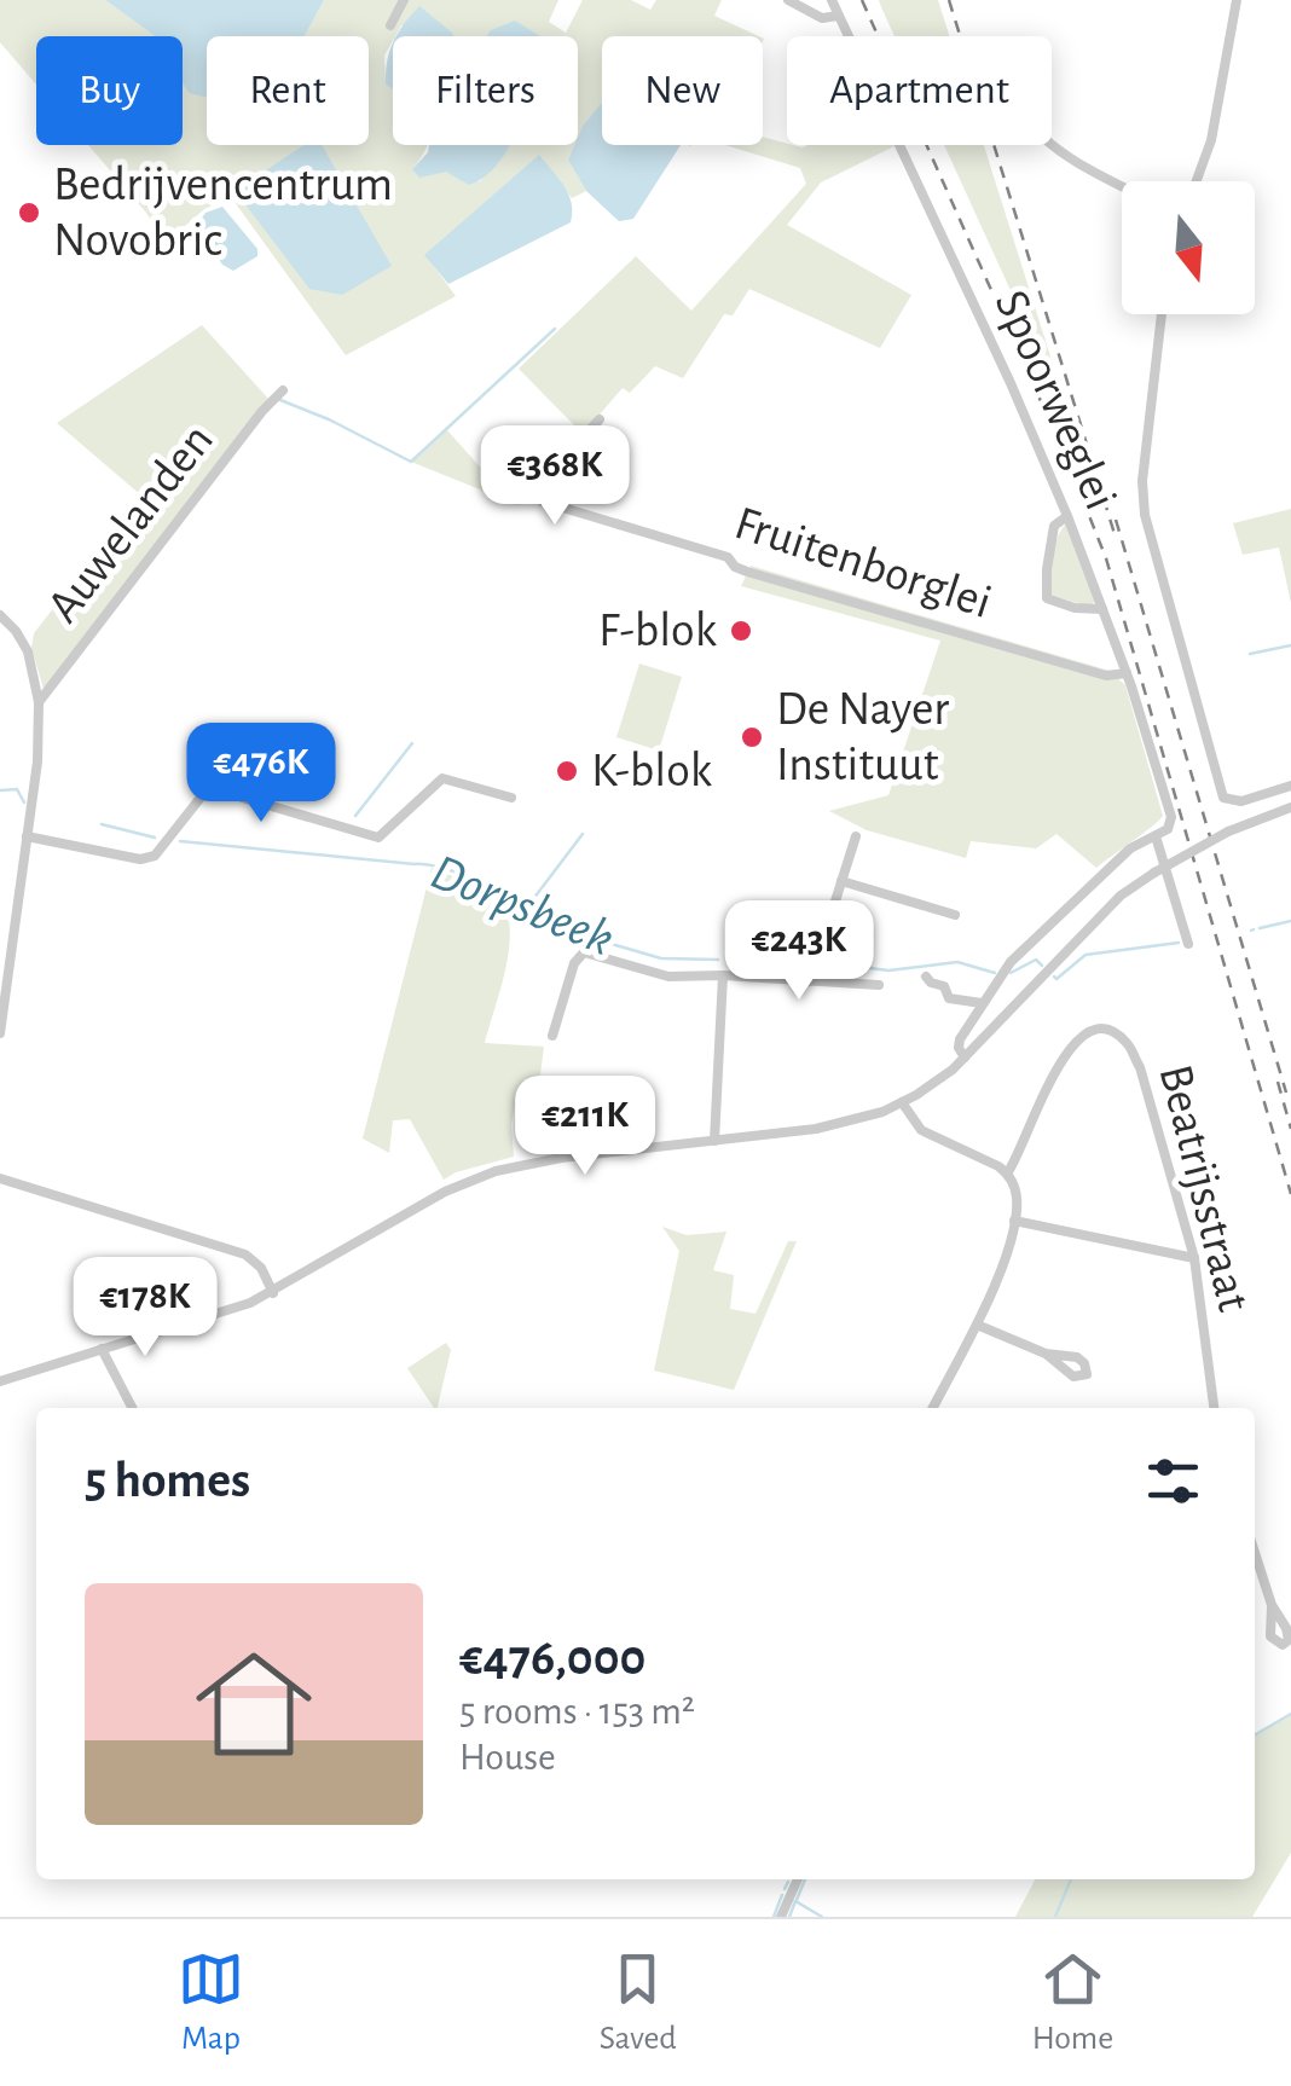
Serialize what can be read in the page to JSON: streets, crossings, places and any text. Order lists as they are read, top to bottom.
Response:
{
  "streets": {
    "street": [
      "Spoorweglei",
      "Auwelanden",
      "Fruitenborglei",
      "Beatrijsstraat"
    ]
  },
  "crossings": [
    ["Spoorweglei", "Fruitenborglei"]
  ],
  "water": ["Dorpsbeek"],
  "places": [
    "Bedrijvencentrum Novobric",
    "F-blok",
    "De Nayer Instituut",
    "K-blok"
  ],
  "north": "bottom",
  "page": {
    "chip": [
      "Buy",
      "Rent",
      "Filters",
      "New",
      "Apartment"
    ],
    "price": [
      "€368K",
      "€476K",
      "€243K",
      "€211K",
      "€178K"
    ],
    "heading": "5 homes",
    "list": [
      {
        "name": "€476,000",
        "note": "5 rooms · 153 m² · House"
      }
    ],
    "tabs": ["Map", "Saved", "Home"]
  }
}
